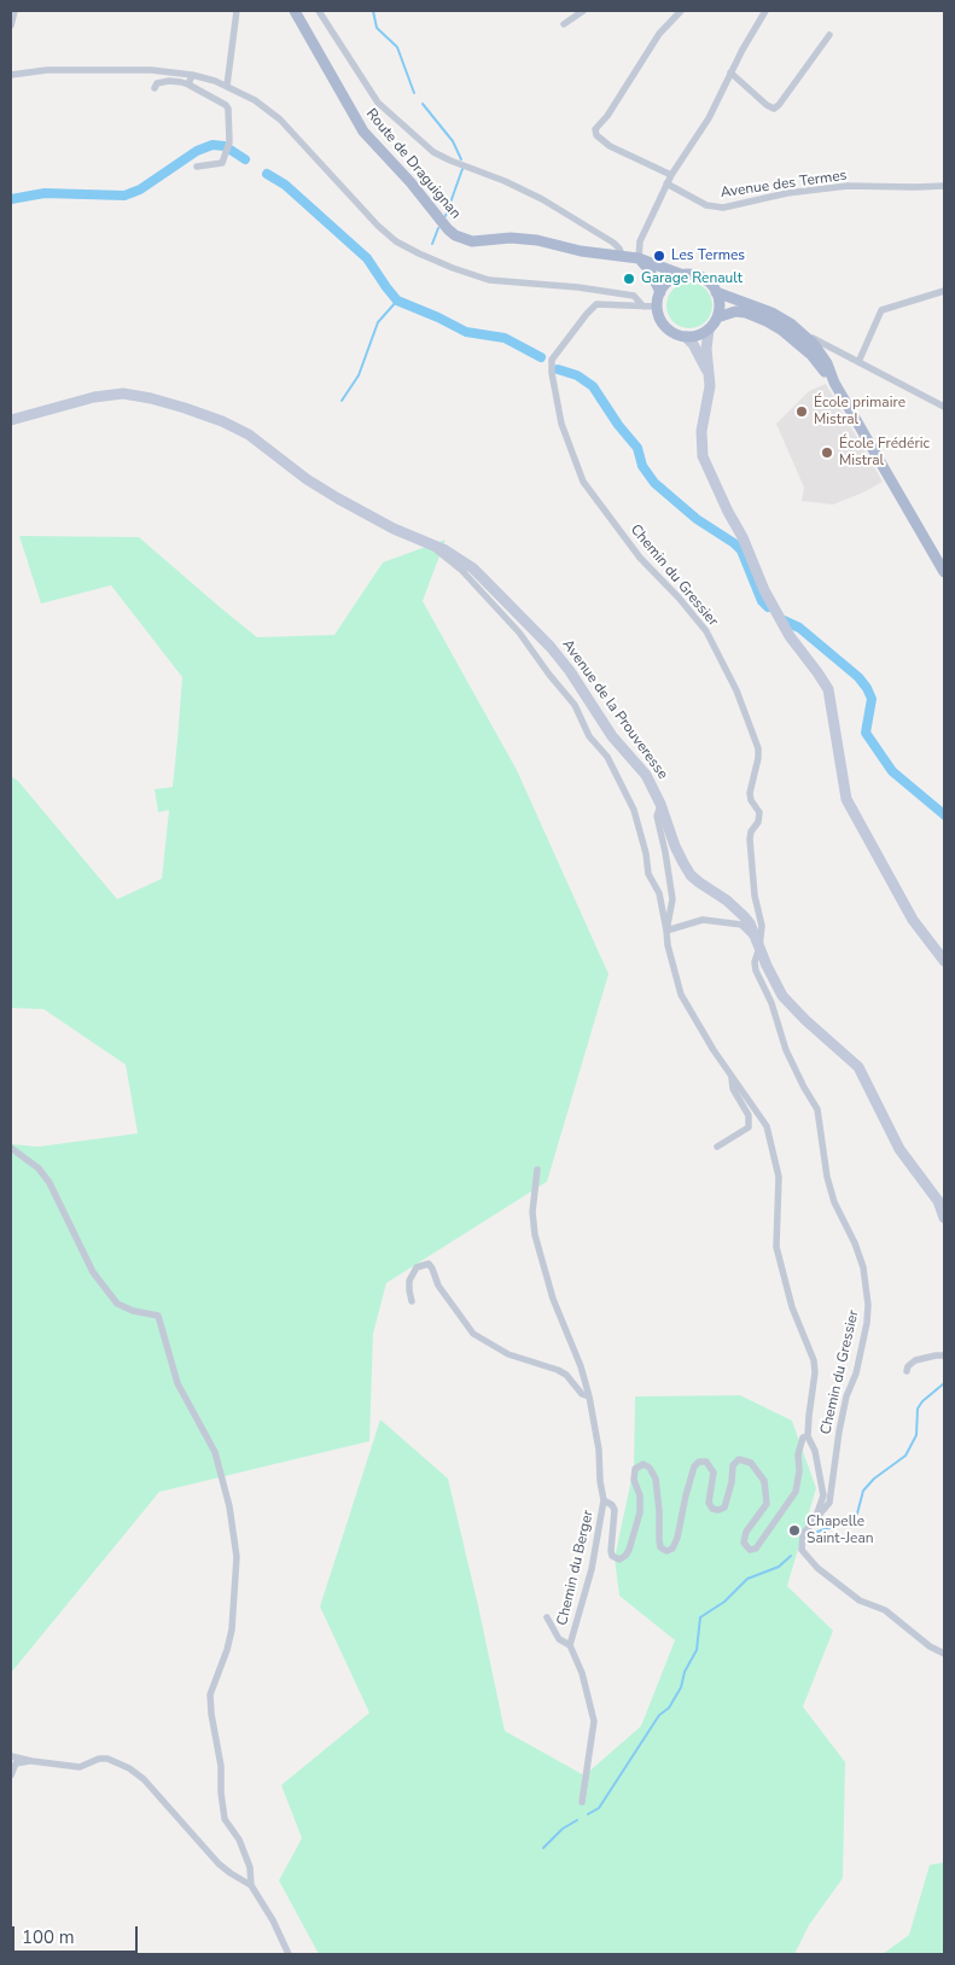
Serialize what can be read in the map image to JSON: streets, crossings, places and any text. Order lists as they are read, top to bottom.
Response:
{
  "streets": {
    "main road": ["Route de Draguignan", "Avenue de la Prouveresse"],
    "street": ["Avenue des Termes", "Chemin du Gressier", "Chemin du Berger"]
  },
  "crossings": [
    ["Route de Draguignan", "Chemin du Gressier"],
    ["Chemin du Gressier", "Avenue de la Prouveresse"]
  ],
  "places": [
    "Les Termes",
    "Garage Renault",
    "École primaire Mistral",
    "École Frédéric Mistral",
    "Chapelle Saint-Jean"
  ],
  "scale_bar": "100 m"
}
